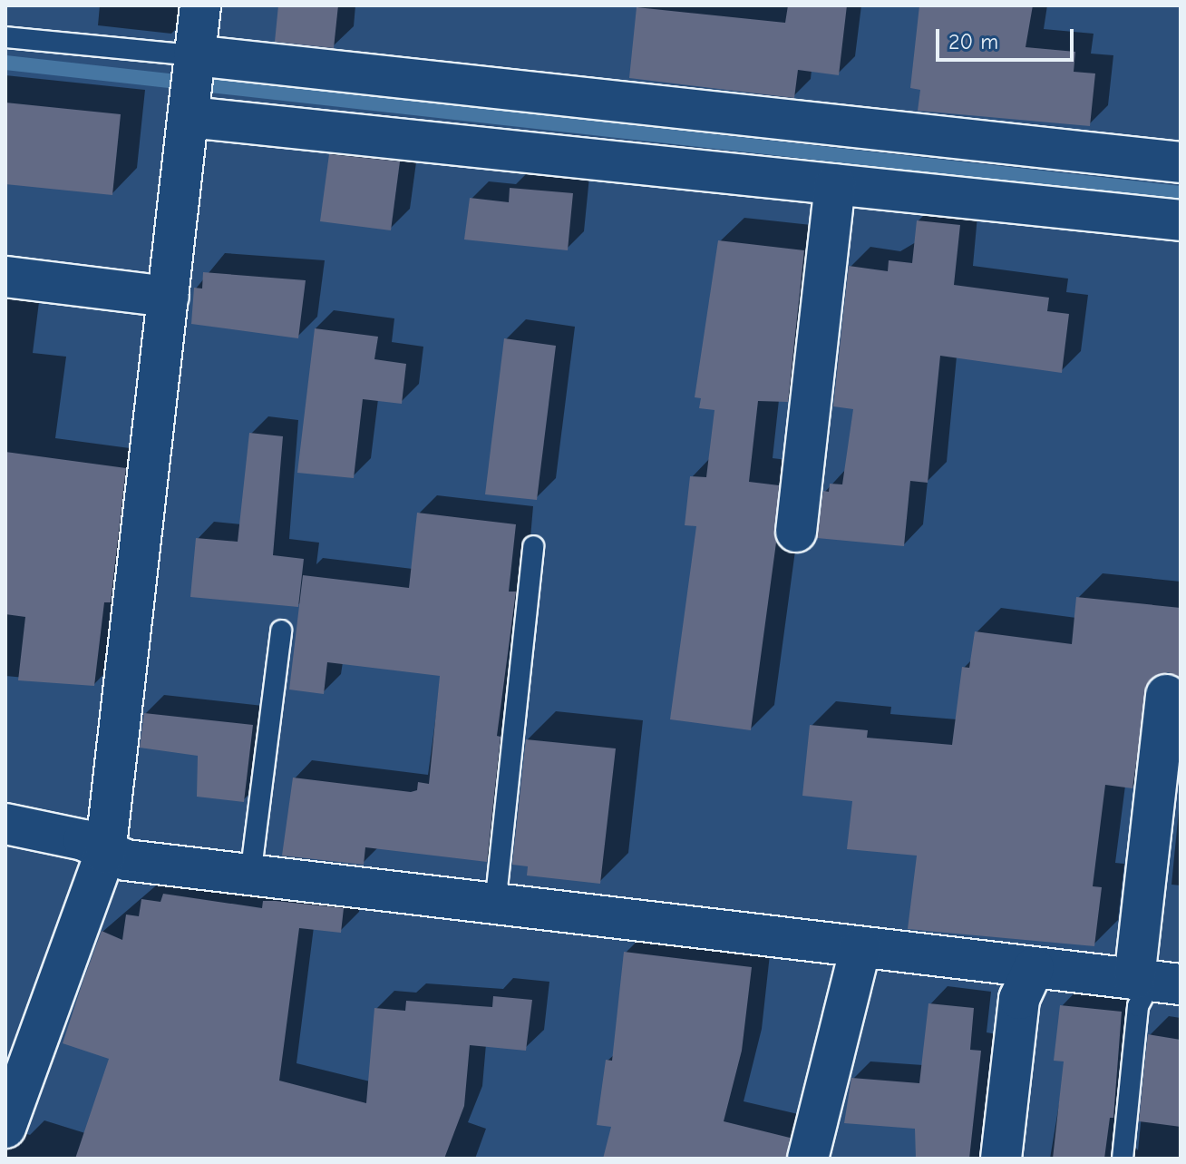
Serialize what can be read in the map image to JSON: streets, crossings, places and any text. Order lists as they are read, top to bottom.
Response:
{
  "scale_bar": "20 m"
}
